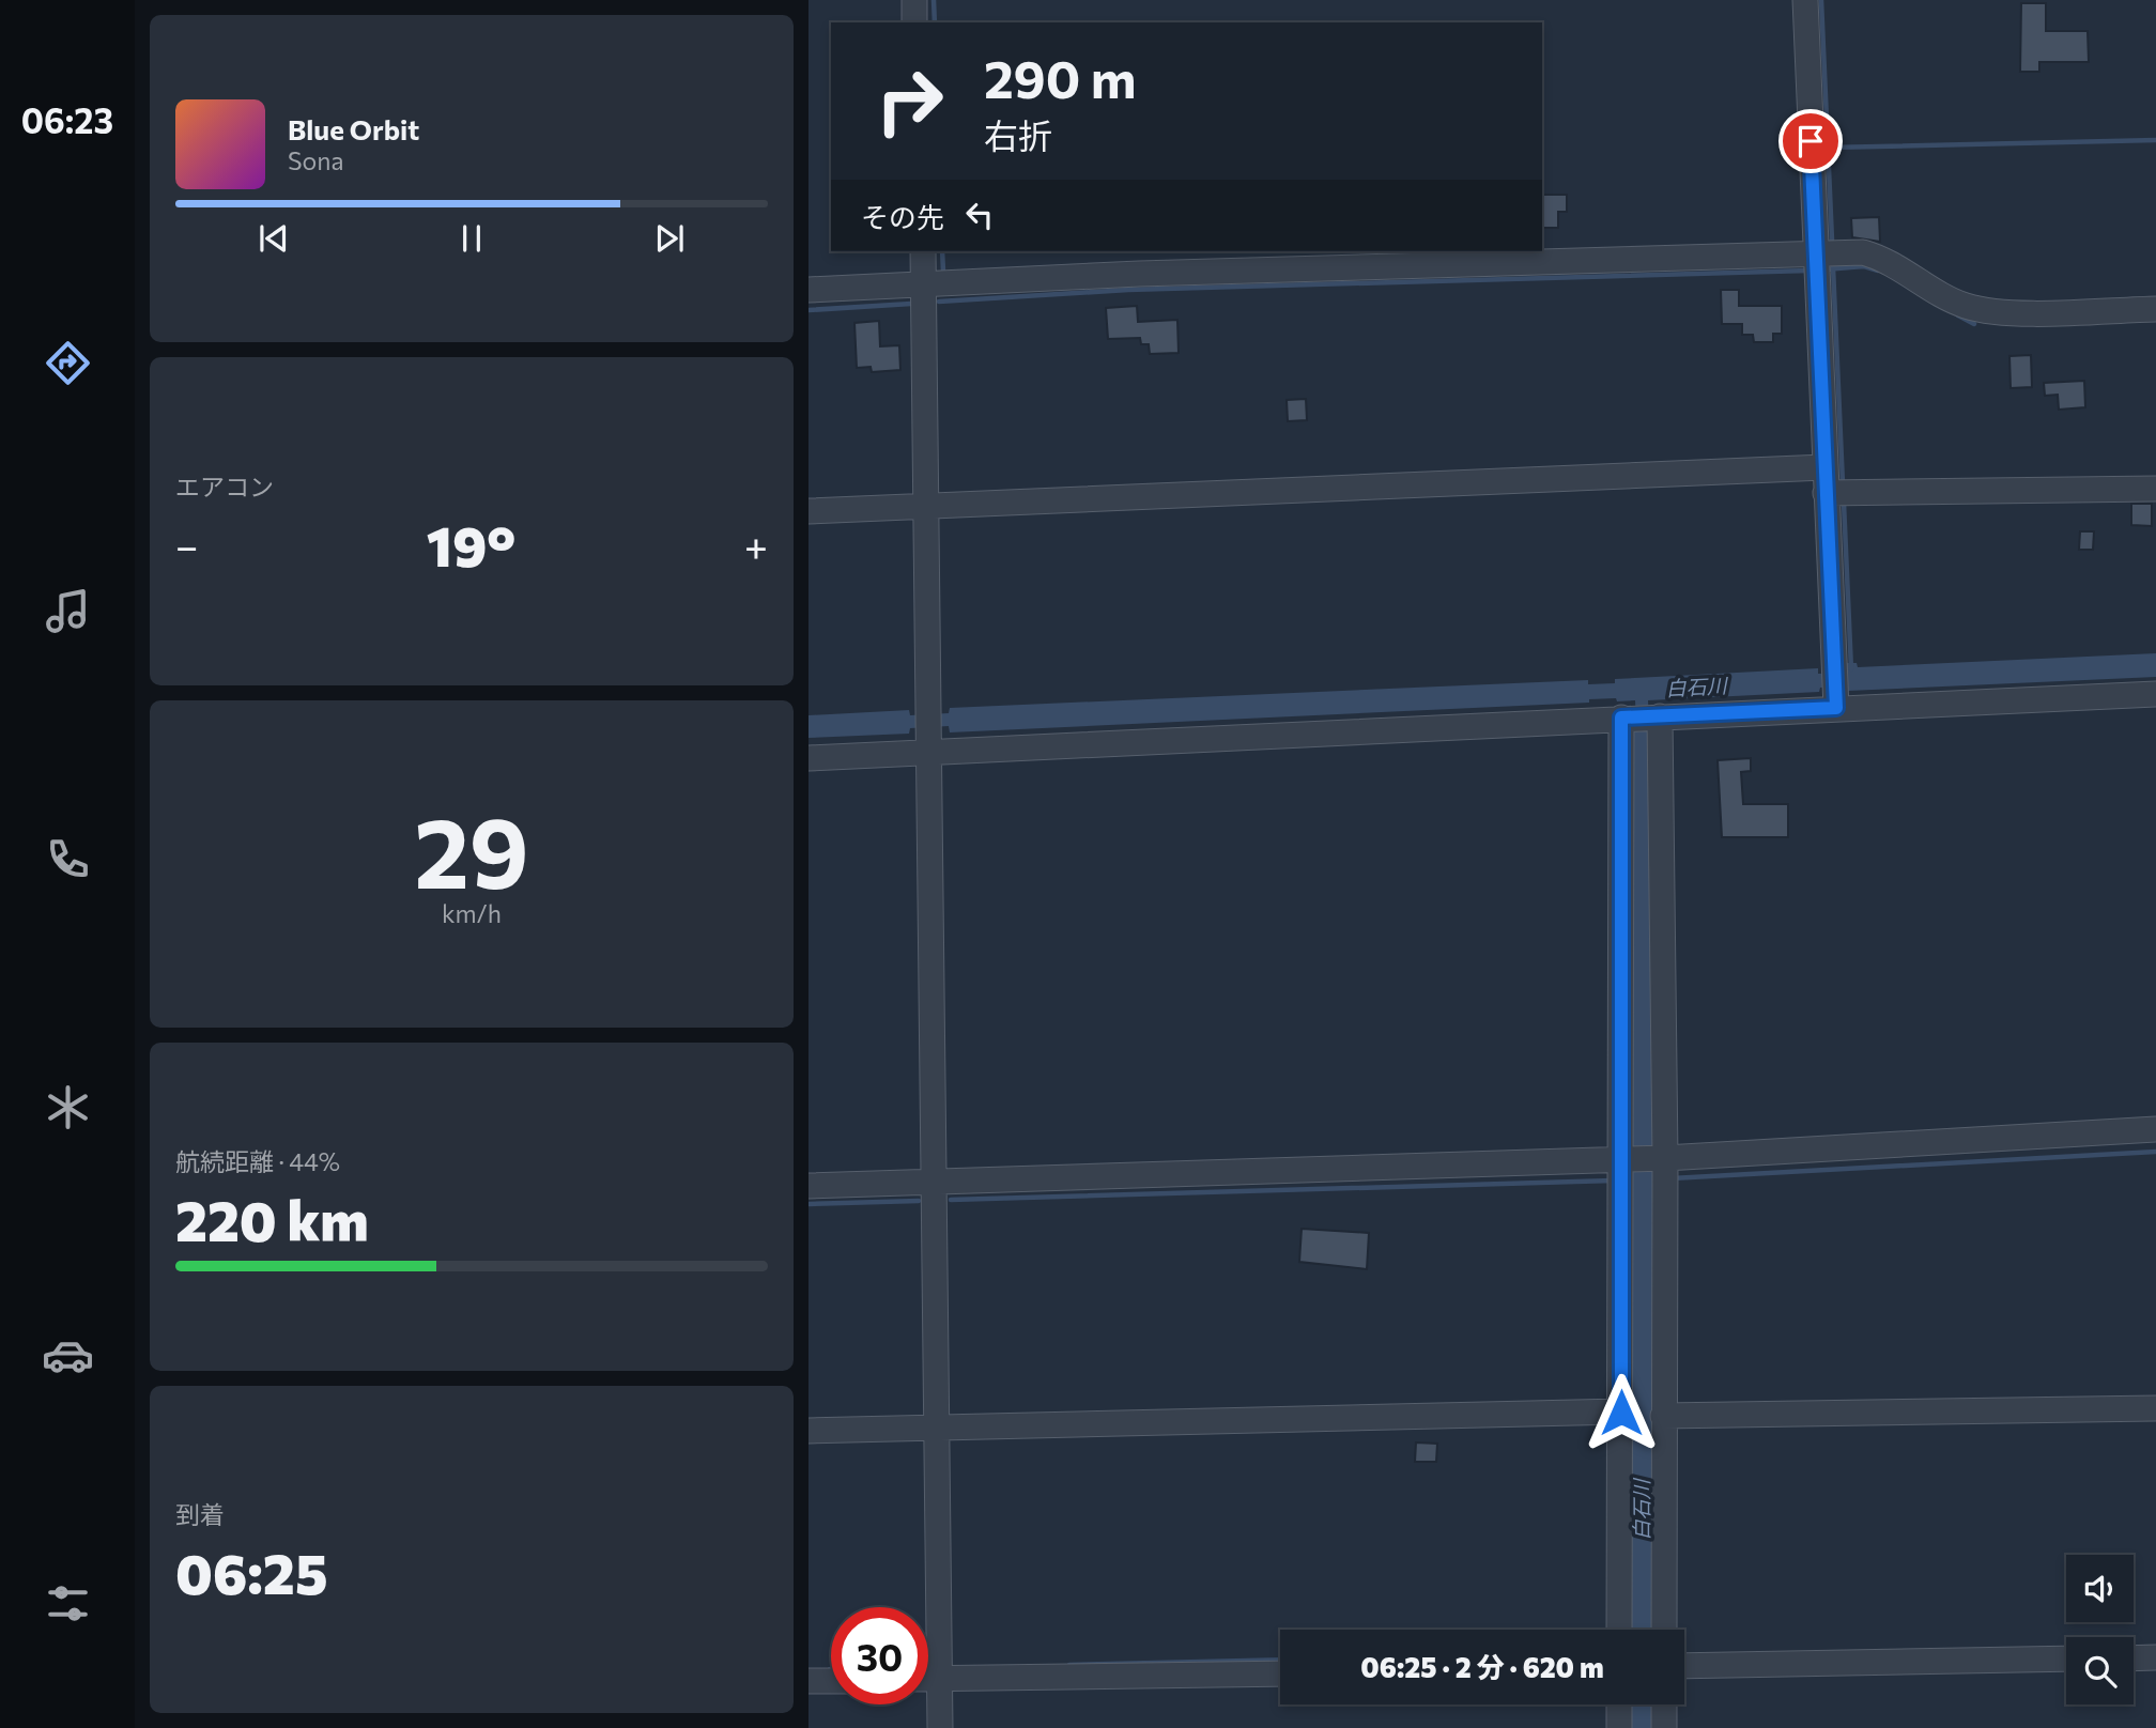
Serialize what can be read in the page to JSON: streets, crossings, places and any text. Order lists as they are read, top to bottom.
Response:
{
  "water": ["白石川"],
  "page": {
    "tabs": "06:23",
    "turn": ["290 m", "右折"],
    "song": ["Blue Orbit", "Sona"],
    "then": "その先",
    "tile": [
      "エアコン",
      ["29", "km/h"],
      ["航続距離 · 44%", "220 km"],
      ["到着", "06:25"]
    ],
    "heat": ["−", "19°", "+"],
    "limit": "30",
    "trip": "06:25 · 2 分 · 620 m"
  }
}
